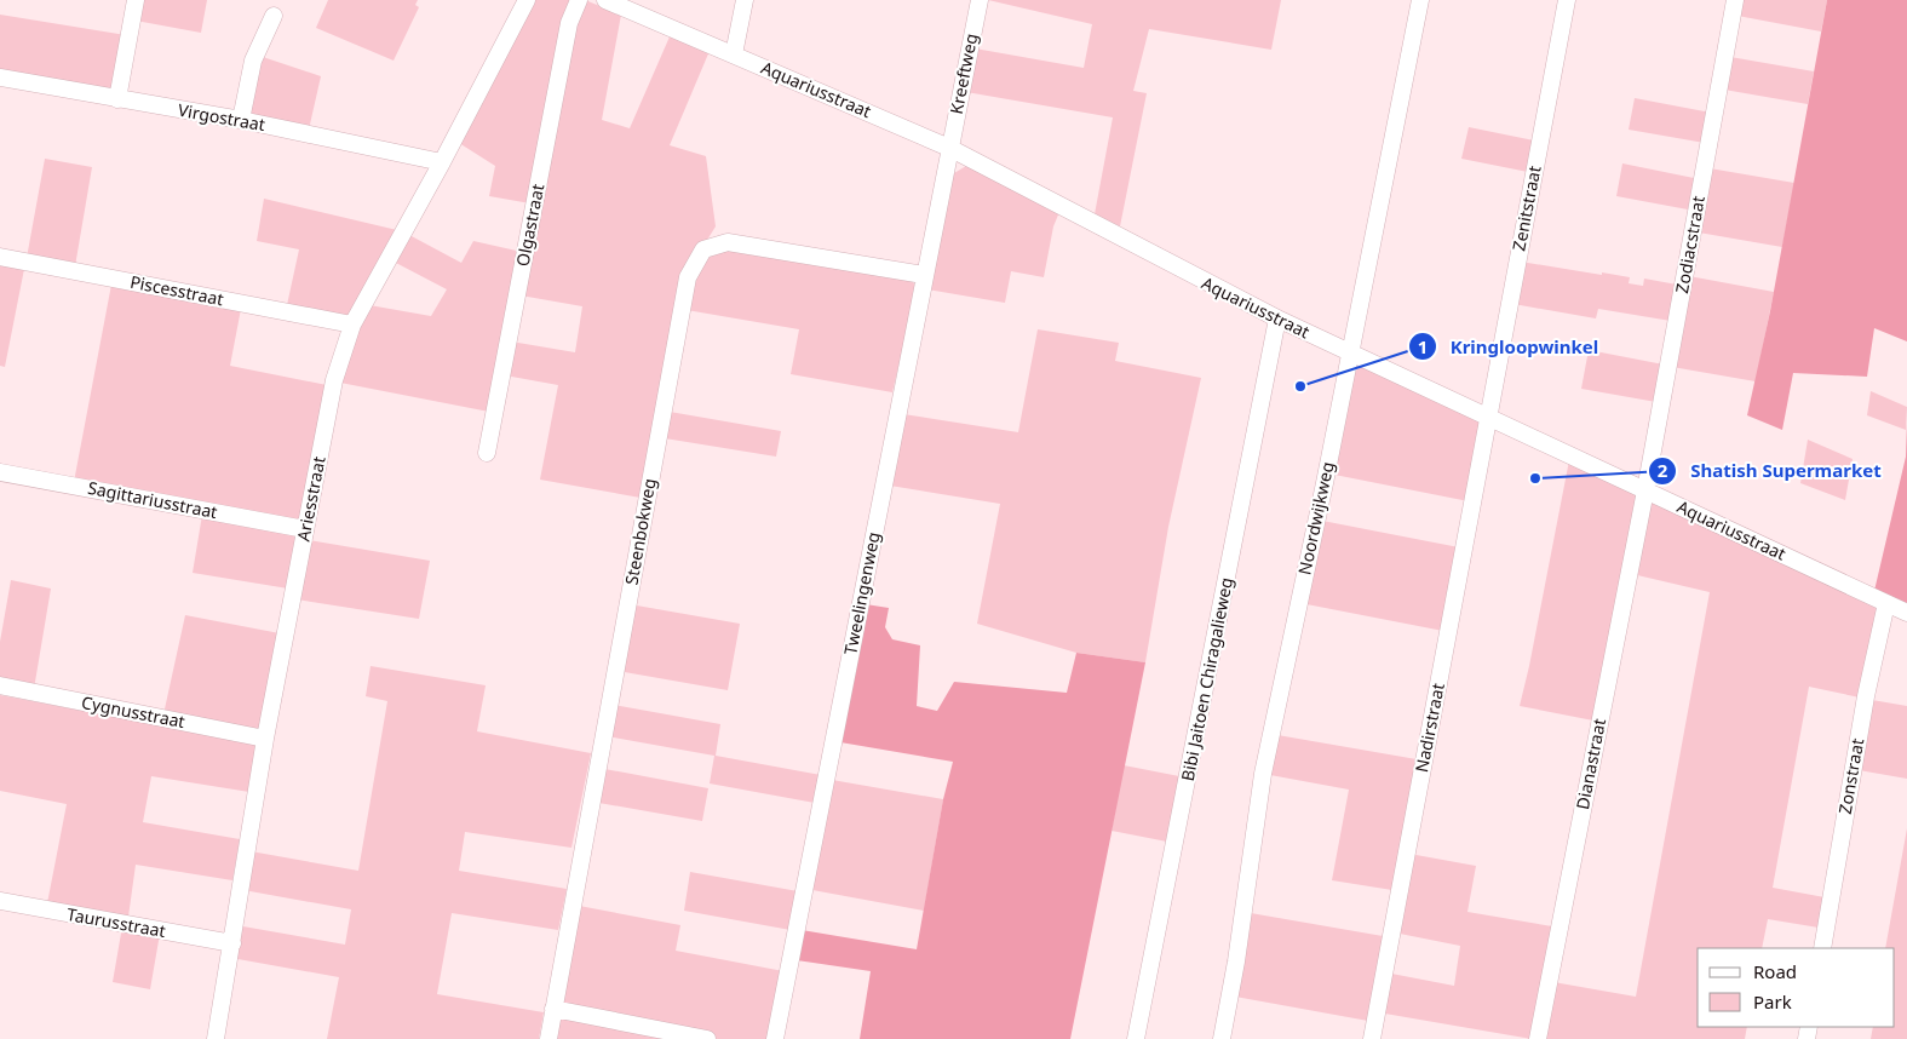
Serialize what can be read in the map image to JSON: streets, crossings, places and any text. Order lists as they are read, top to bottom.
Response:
{
  "streets": {
    "street": [
      "Kreeftweg",
      "Aquariusstraat",
      "Virgostraat",
      "Zenitstraat",
      "Olgastraat",
      "Zodiacstraat",
      "Piscesstraat",
      "Ariesstraat",
      "Sagittariusstraat",
      "Noordwijkweg",
      "Steenbokweg",
      "Tweelingenweg",
      "Bibi Jaitoen Chiragalieweg",
      "Cygnusstraat",
      "Nadirstraat",
      "Dianastraat",
      "Zonstraat",
      "Taurusstraat"
    ]
  },
  "crossings": [
    ["Kreeftweg", "Aquariusstraat"],
    ["Kreeftweg", "Tweelingenweg"],
    ["Aquariusstraat", "Zenitstraat"],
    ["Aquariusstraat", "Zodiacstraat"],
    ["Aquariusstraat", "Noordwijkweg"],
    ["Aquariusstraat", "Tweelingenweg"],
    ["Aquariusstraat", "Bibi Jaitoen Chiragalieweg"],
    ["Aquariusstraat", "Nadirstraat"],
    ["Aquariusstraat", "Dianastraat"],
    ["Aquariusstraat", "Zonstraat"],
    ["Virgostraat", "Ariesstraat"],
    ["Zenitstraat", "Nadirstraat"],
    ["Zodiacstraat", "Dianastraat"],
    ["Piscesstraat", "Ariesstraat"],
    ["Ariesstraat", "Sagittariusstraat"],
    ["Ariesstraat", "Cygnusstraat"],
    ["Ariesstraat", "Taurusstraat"],
    ["Steenbokweg", "Tweelingenweg"]
  ],
  "places": ["Kringloopwinkel", "Shatish Supermarket"],
  "legend": ["Road", "Park"]
}
